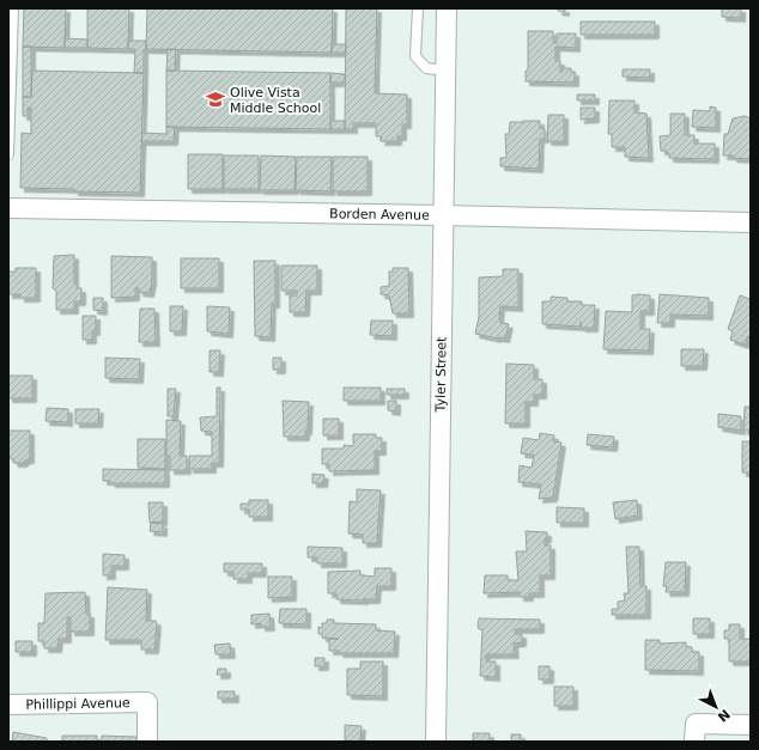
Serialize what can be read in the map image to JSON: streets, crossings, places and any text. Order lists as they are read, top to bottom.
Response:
{
  "streets": {
    "street": ["Borden Avenue", "Tyler Street", "Phillippi Avenue"]
  },
  "crossings": [
    ["Borden Avenue", "Tyler Street"]
  ],
  "places": {
    "school or university": ["Olive Vista Middle School"]
  },
  "north": "bottom right"
}
